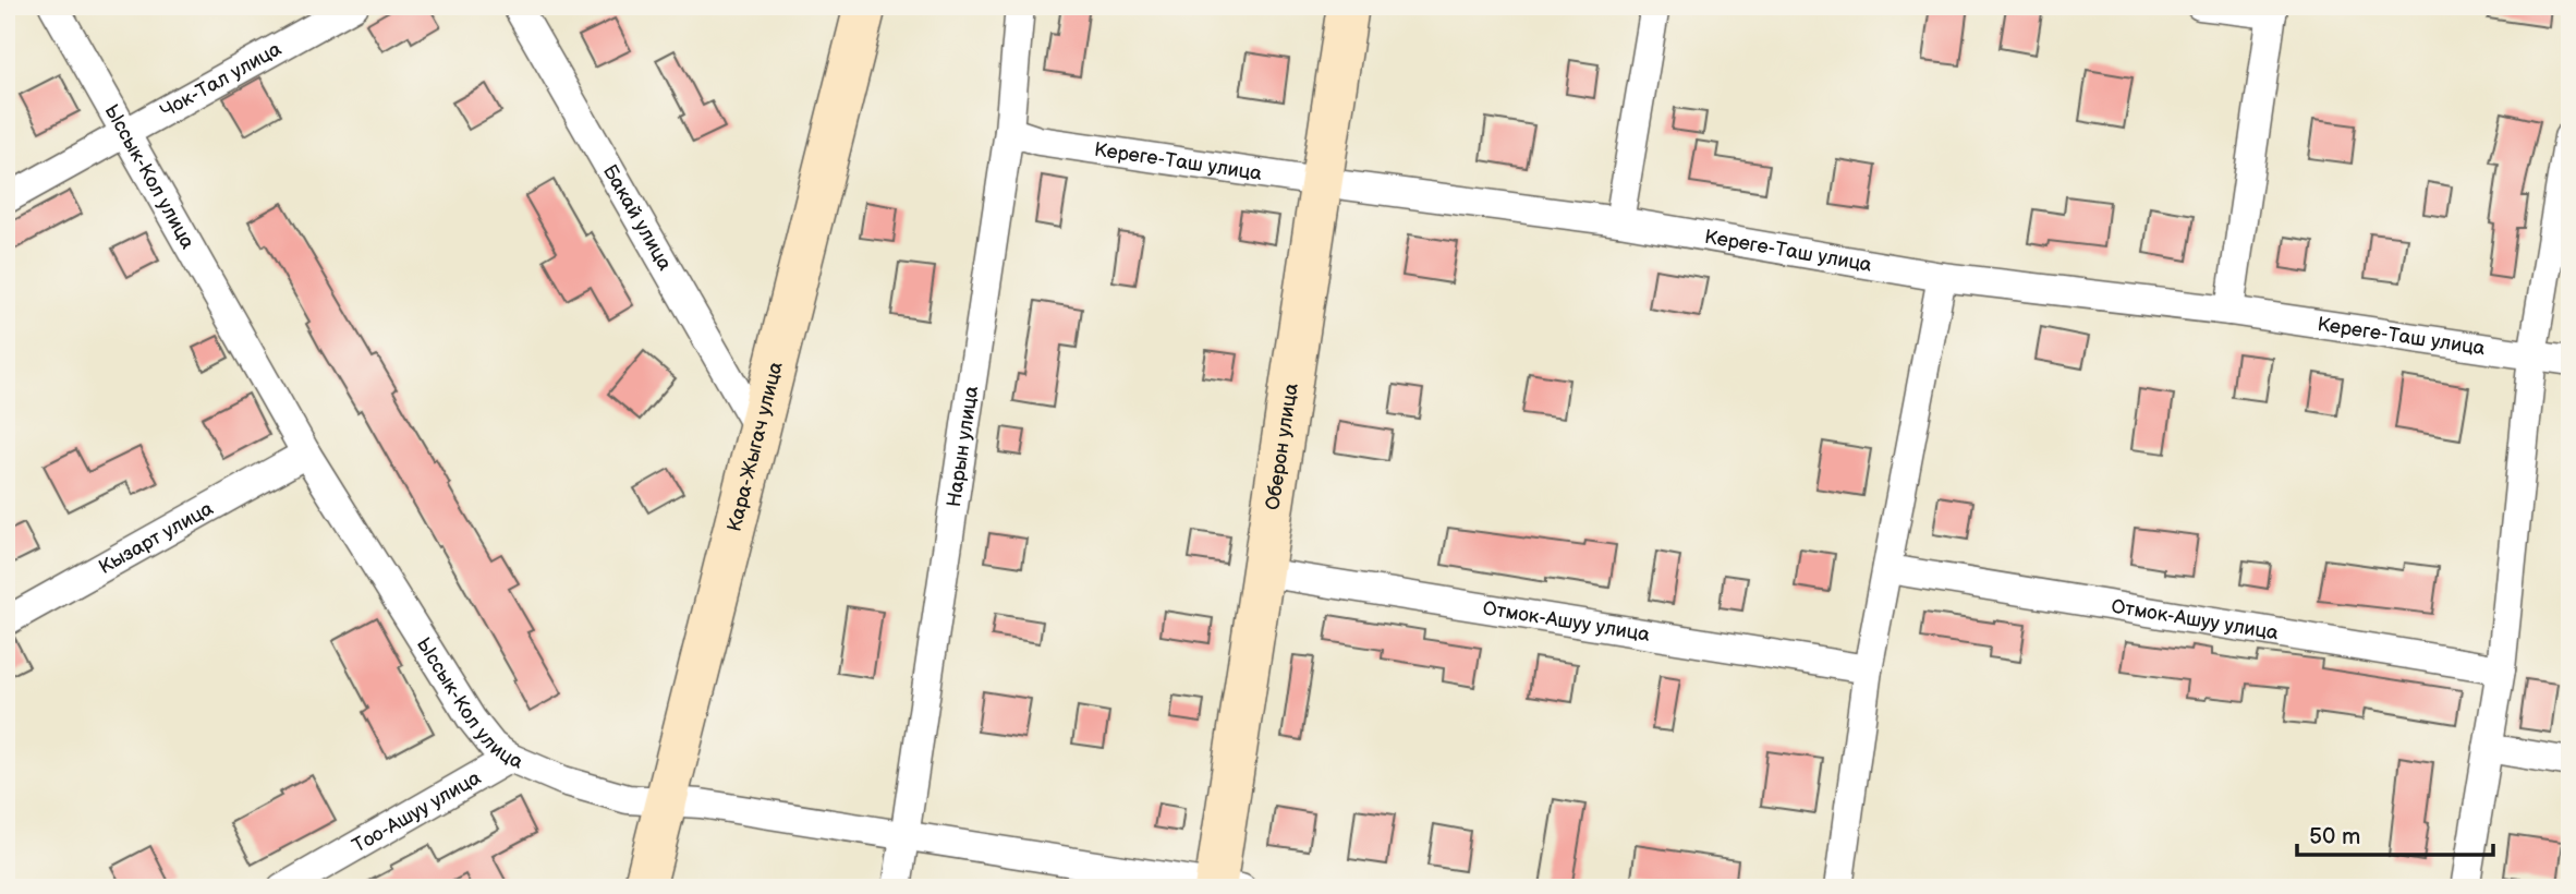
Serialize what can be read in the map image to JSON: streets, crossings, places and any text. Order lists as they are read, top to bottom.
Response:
{
  "streets": {
    "street": [
      "Чок-Тал улица",
      "Кереге-Таш улица",
      "Ыссык-Кол улица",
      "Бакай улица",
      "Кара-Жыгач улица",
      "Нарын улица",
      "Оберон улица",
      "Кызарт улица",
      "Отмок-Ашуу улица",
      "Тоо-Ашуу улица"
    ]
  },
  "crossings": [
    ["Чок-Тал улица", "Ыссык-Кол улица"],
    ["Кереге-Таш улица", "Нарын улица"],
    ["Кереге-Таш улица", "Оберон улица"],
    ["Ыссык-Кол улица", "Кара-Жыгач улица"],
    ["Ыссык-Кол улица", "Нарын улица"],
    ["Ыссык-Кол улица", "Оберон улица"],
    ["Ыссык-Кол улица", "Кызарт улица"],
    ["Ыссык-Кол улица", "Тоо-Ашуу улица"],
    ["Бакай улица", "Кара-Жыгач улица"],
    ["Оберон улица", "Отмок-Ашуу улица"]
  ],
  "scale_bar": "50 m"
}
